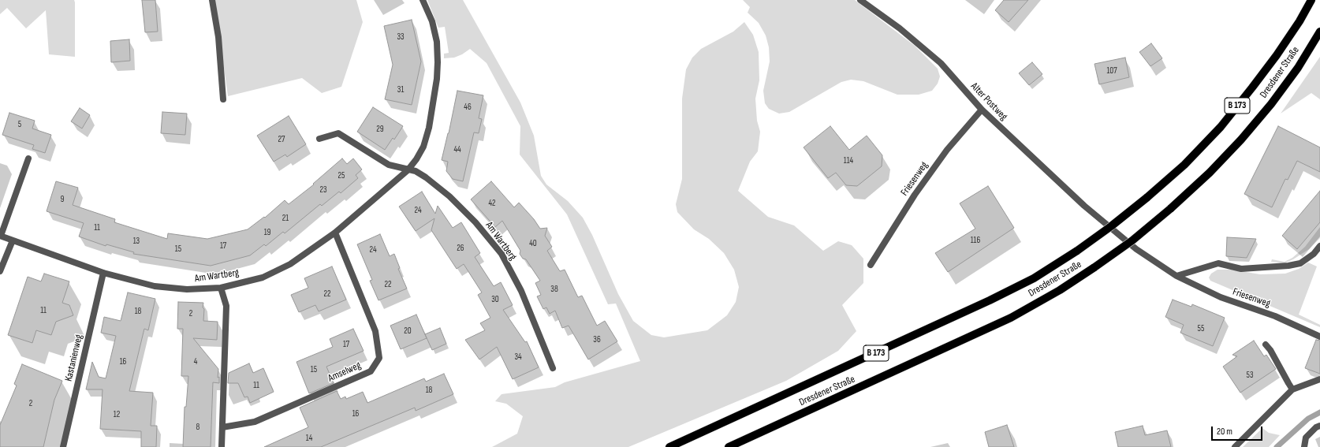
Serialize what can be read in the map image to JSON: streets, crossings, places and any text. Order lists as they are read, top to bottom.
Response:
{
  "streets": {
    "main road": ["Dresdener Straße", "B 173"],
    "street": [
      "Alter Postweg",
      "Friesenweg",
      "Am Wartberg",
      "Kastanienweg",
      "Amselweg"
    ]
  },
  "crossings": [
    ["Alter Postweg", "Friesenweg"],
    ["Am Wartberg", "Kastanienweg"],
    ["Am Wartberg", "Amselweg"]
  ],
  "house_numbers": [
    "33",
    "107",
    "31",
    "46",
    "5",
    "29",
    "27",
    "44",
    "114",
    "25",
    "23",
    "9",
    "42",
    "24",
    "21",
    "11",
    "19",
    "116",
    "13",
    "40",
    "17",
    "26",
    "15",
    "24",
    "22",
    "38",
    "22",
    "30",
    "11",
    "18",
    "2",
    "55",
    "20",
    "36",
    "17",
    "34",
    "16",
    "4",
    "15",
    "53",
    "11",
    "18",
    "2",
    "16",
    "12",
    "8",
    "14"
  ],
  "scale_bar": "20 m"
}
